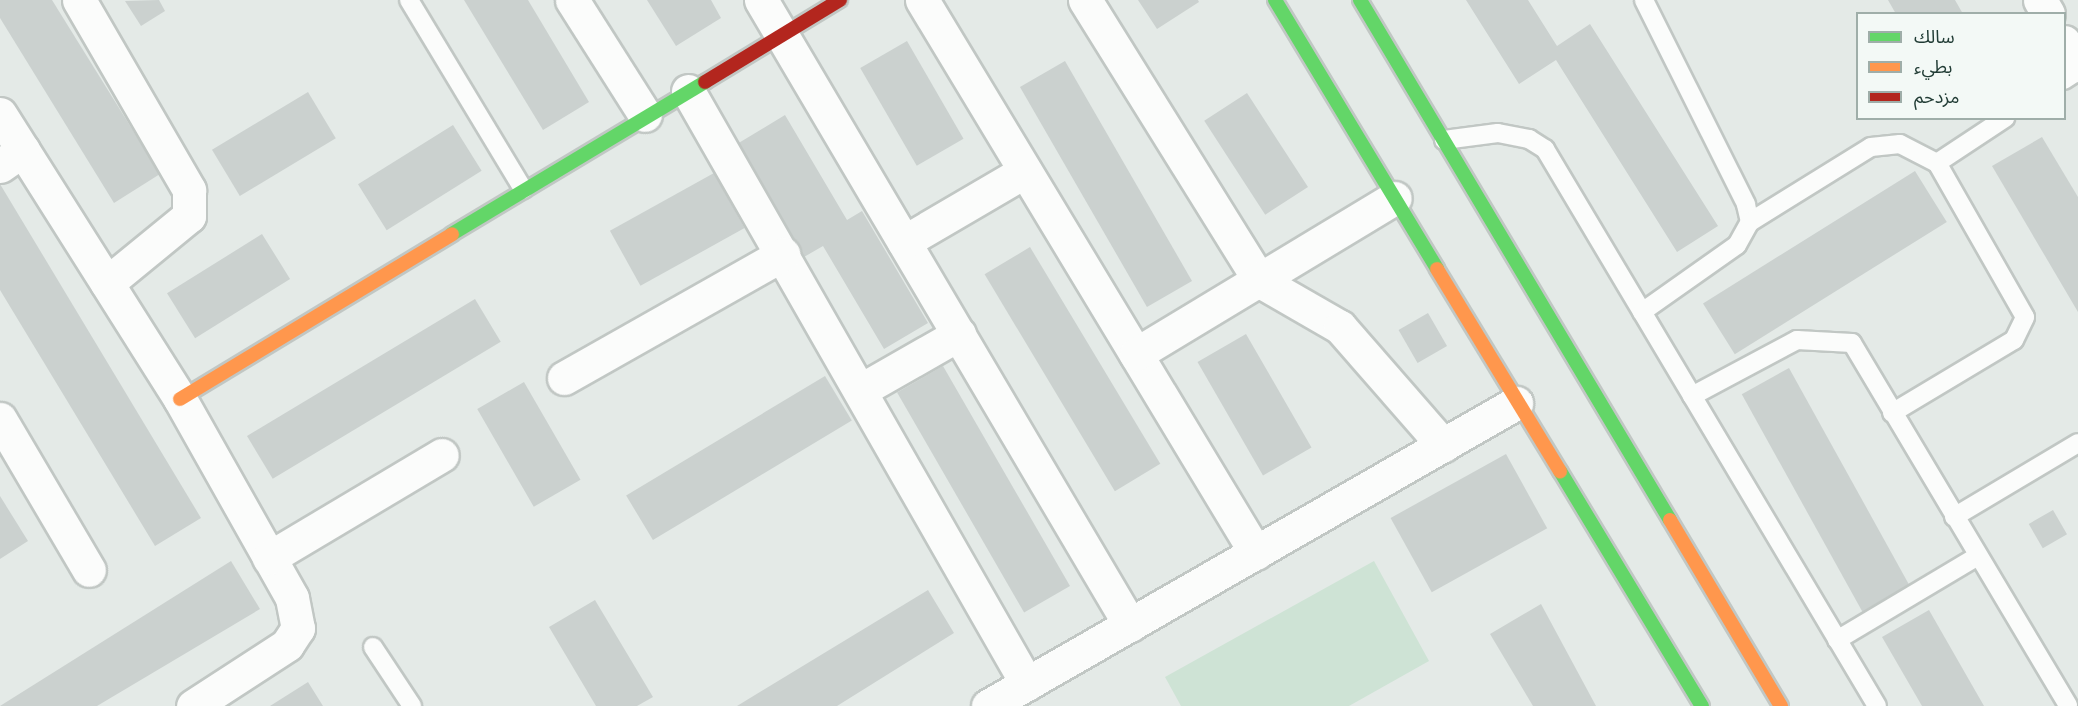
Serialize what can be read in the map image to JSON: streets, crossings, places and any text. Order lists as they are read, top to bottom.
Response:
{
  "legend": ["سالك", "بطيء", "مزدحم"]
}
